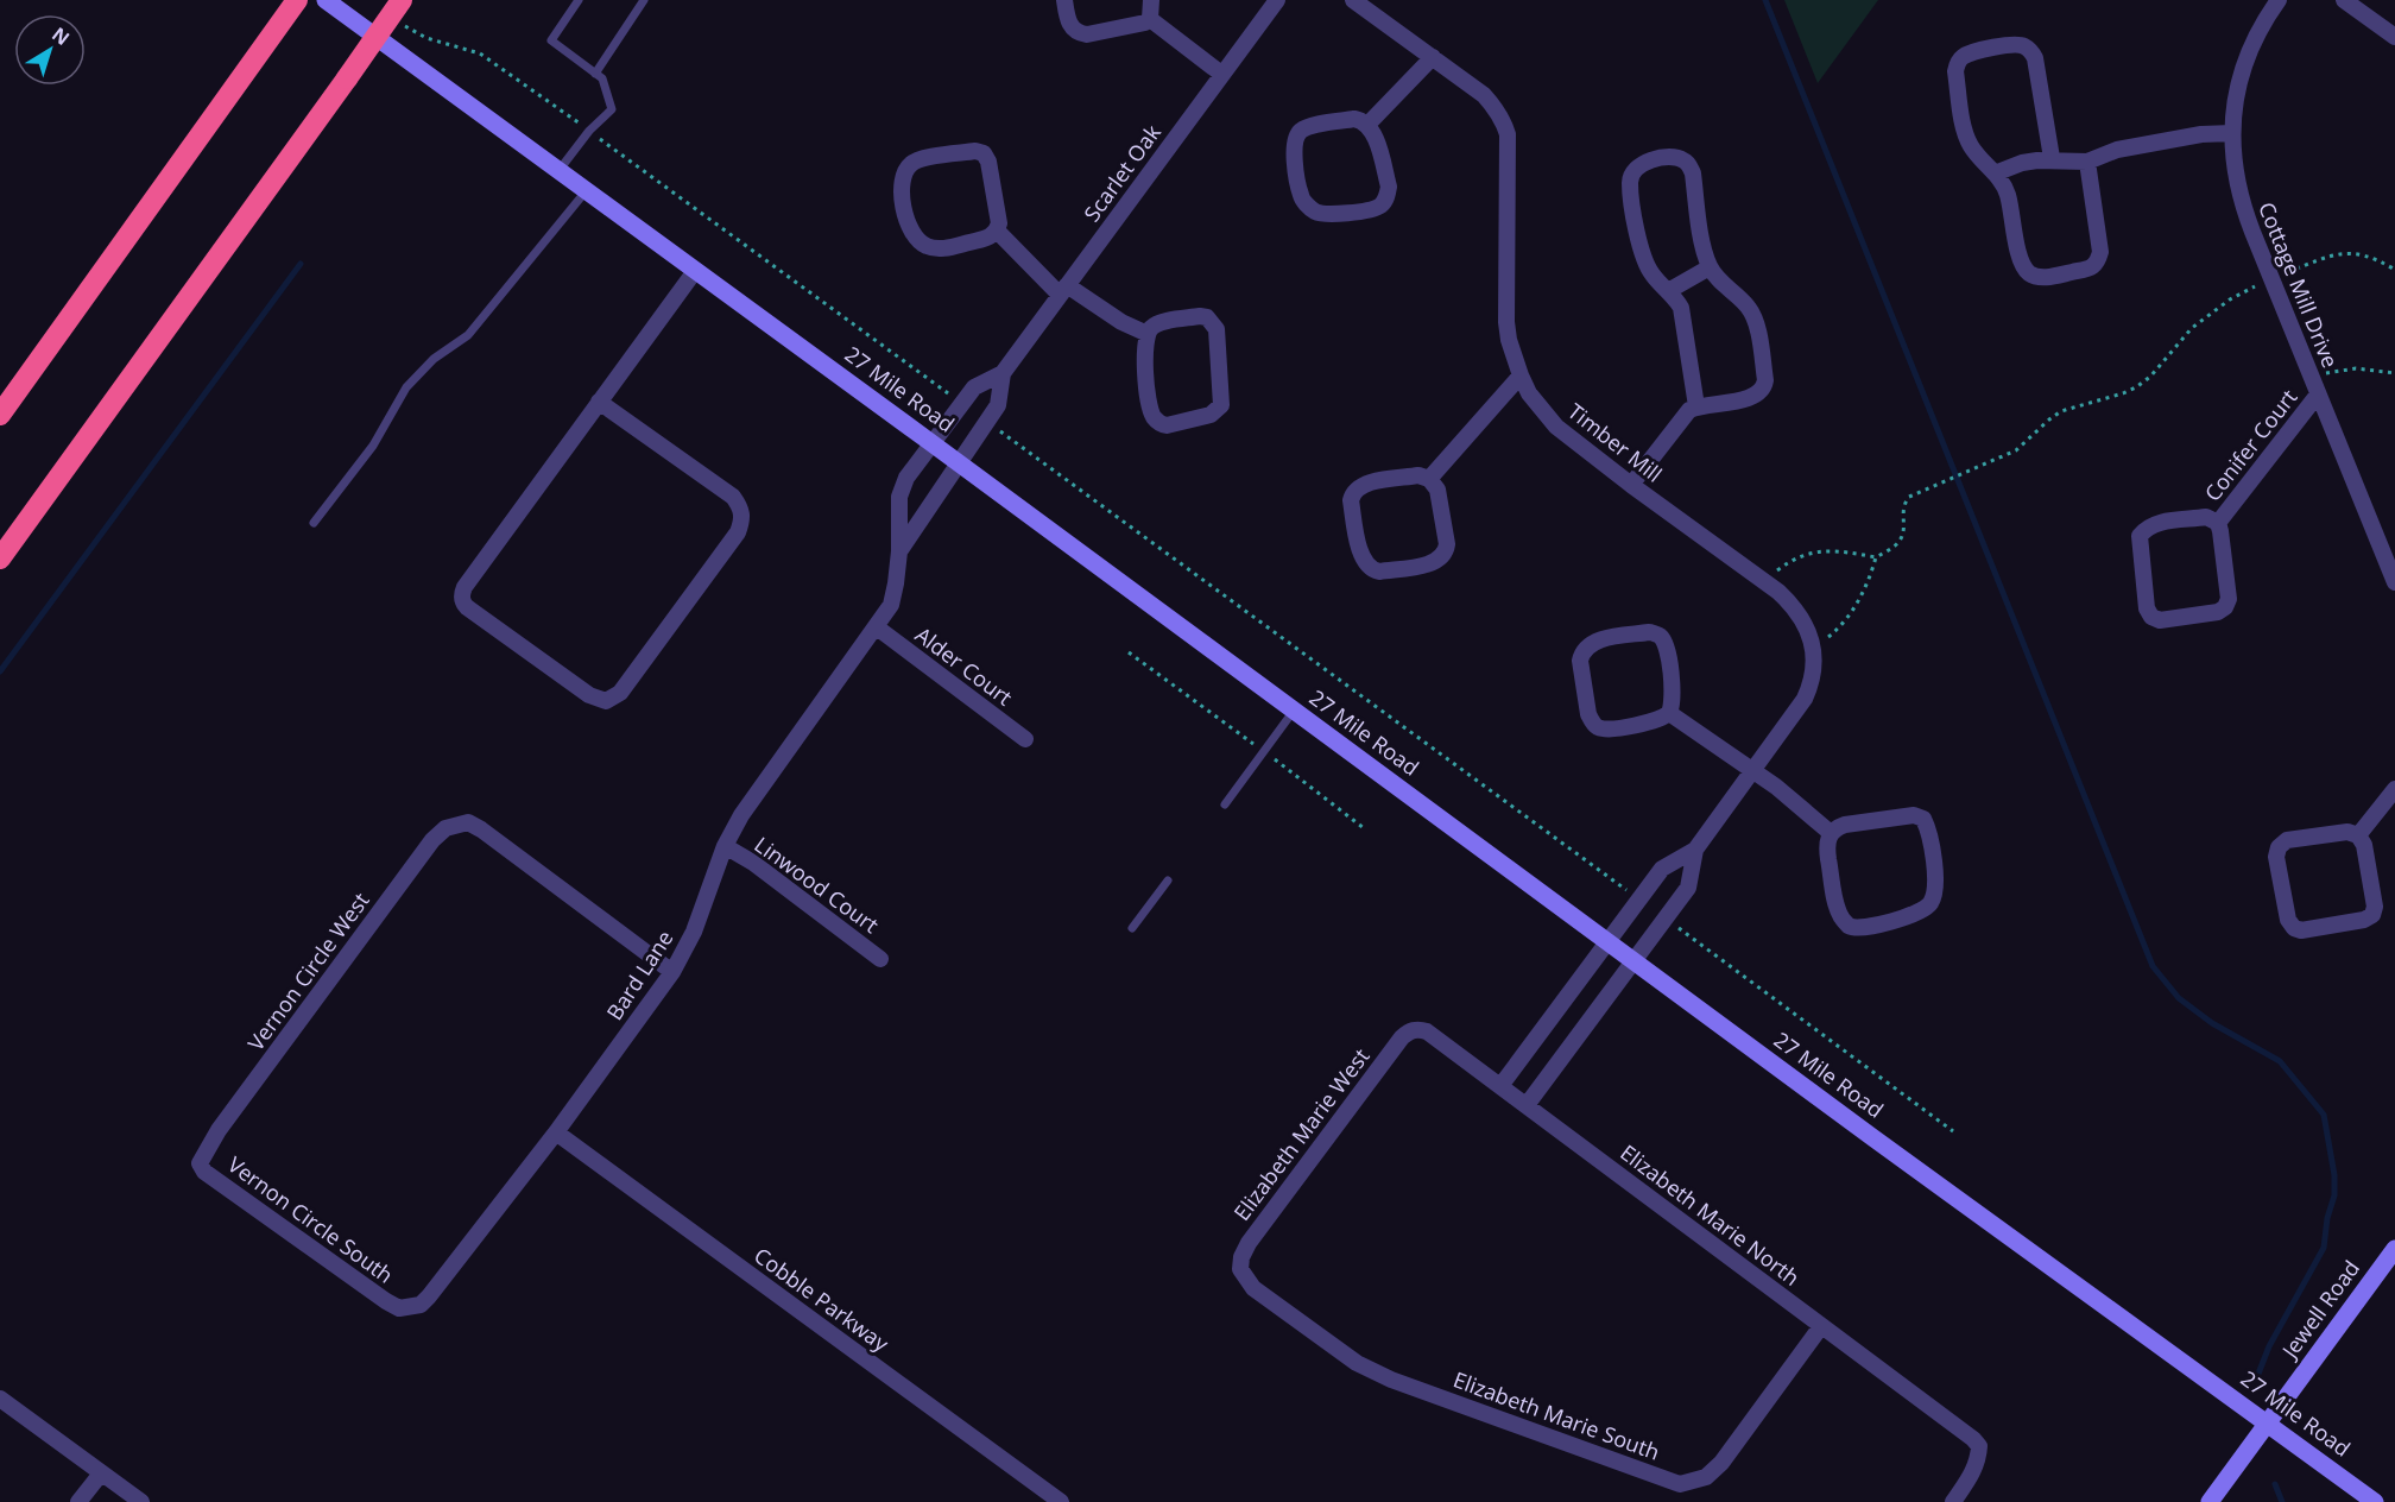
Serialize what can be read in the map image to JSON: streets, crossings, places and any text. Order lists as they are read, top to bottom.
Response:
{
  "streets": {
    "street": [
      "Scarlet Oak",
      "Cottage Mill Drive",
      "27 Mile Road",
      "Timber Mill",
      "Conifer Court",
      "Alder Court",
      "Linwood Court",
      "Vernon Circle West",
      "Bard Lane",
      "Elizabeth Marie West",
      "Elizabeth Marie North",
      "Vernon Circle South",
      "Cobble Parkway",
      "Jewell Road",
      "Elizabeth Marie South"
    ]
  },
  "crossings": [
    ["Scarlet Oak", "27 Mile Road"],
    ["Scarlet Oak", "Bard Lane"],
    ["Cottage Mill Drive", "Conifer Court"],
    ["27 Mile Road", "Timber Mill"],
    ["27 Mile Road", "Bard Lane"],
    ["27 Mile Road", "Jewell Road"],
    ["Timber Mill", "Elizabeth Marie North"],
    ["Alder Court", "Bard Lane"],
    ["Linwood Court", "Bard Lane"],
    ["Vernon Circle West", "Bard Lane"],
    ["Vernon Circle West", "Vernon Circle South"],
    ["Bard Lane", "Vernon Circle South"],
    ["Bard Lane", "Cobble Parkway"],
    ["Elizabeth Marie West", "Elizabeth Marie North"],
    ["Elizabeth Marie West", "Elizabeth Marie South"],
    ["Elizabeth Marie North", "Elizabeth Marie South"]
  ],
  "north": "top right"
}
